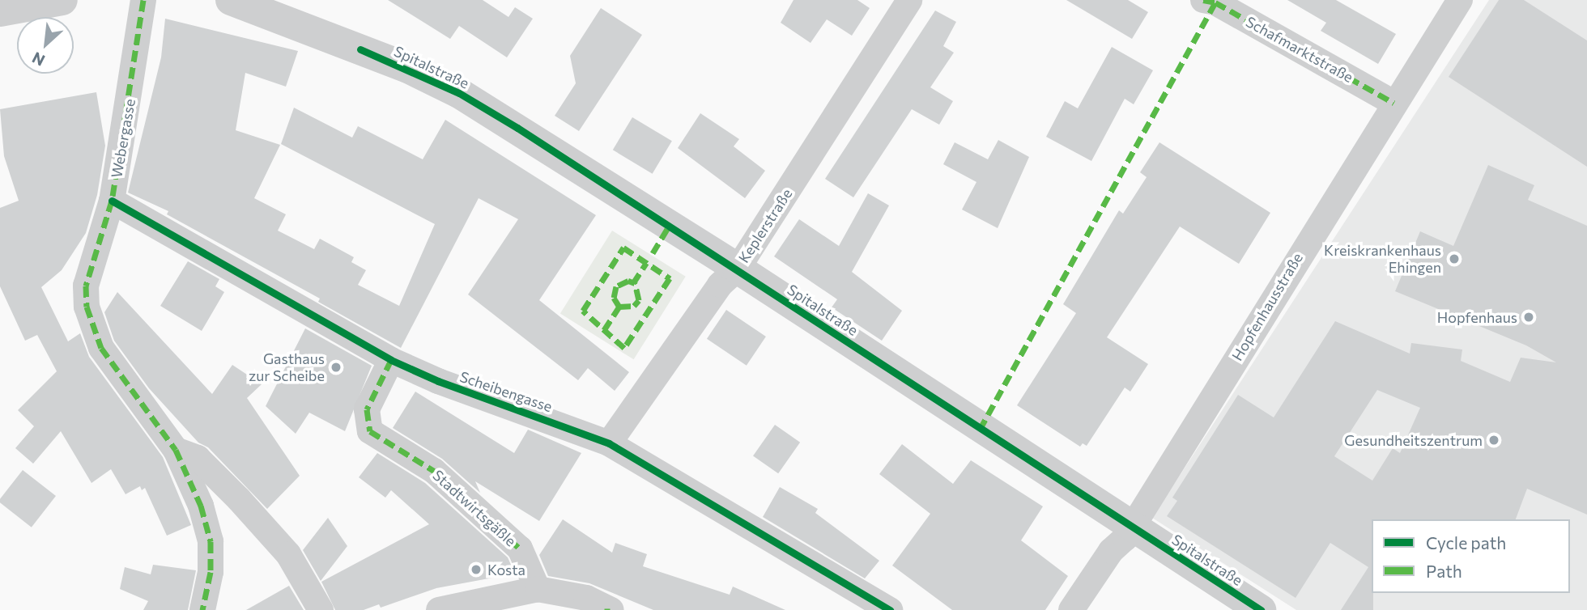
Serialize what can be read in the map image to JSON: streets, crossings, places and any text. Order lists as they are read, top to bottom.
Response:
{
  "streets": {
    "street": [
      "Schafmarktstraße",
      "Spitalstraße",
      "Webergasse",
      "Keplerstraße",
      "Hopfenhausstraße",
      "Scheibengasse",
      "Stadtwirtsgäßle"
    ]
  },
  "crossings": [
    ["Schafmarktstraße", "Hopfenhausstraße"],
    ["Spitalstraße", "Keplerstraße"],
    ["Spitalstraße", "Hopfenhausstraße"],
    ["Webergasse", "Scheibengasse"],
    ["Keplerstraße", "Scheibengasse"],
    ["Scheibengasse", "Stadtwirtsgäßle"]
  ],
  "places": [
    "Kreiskrankenhaus Ehingen",
    "Hopfenhaus",
    "Gasthaus zur Scheibe",
    "Gesundheitszentrum",
    "Kosta"
  ],
  "legend": ["Cycle path", "Path"],
  "north": "bottom left"
}
